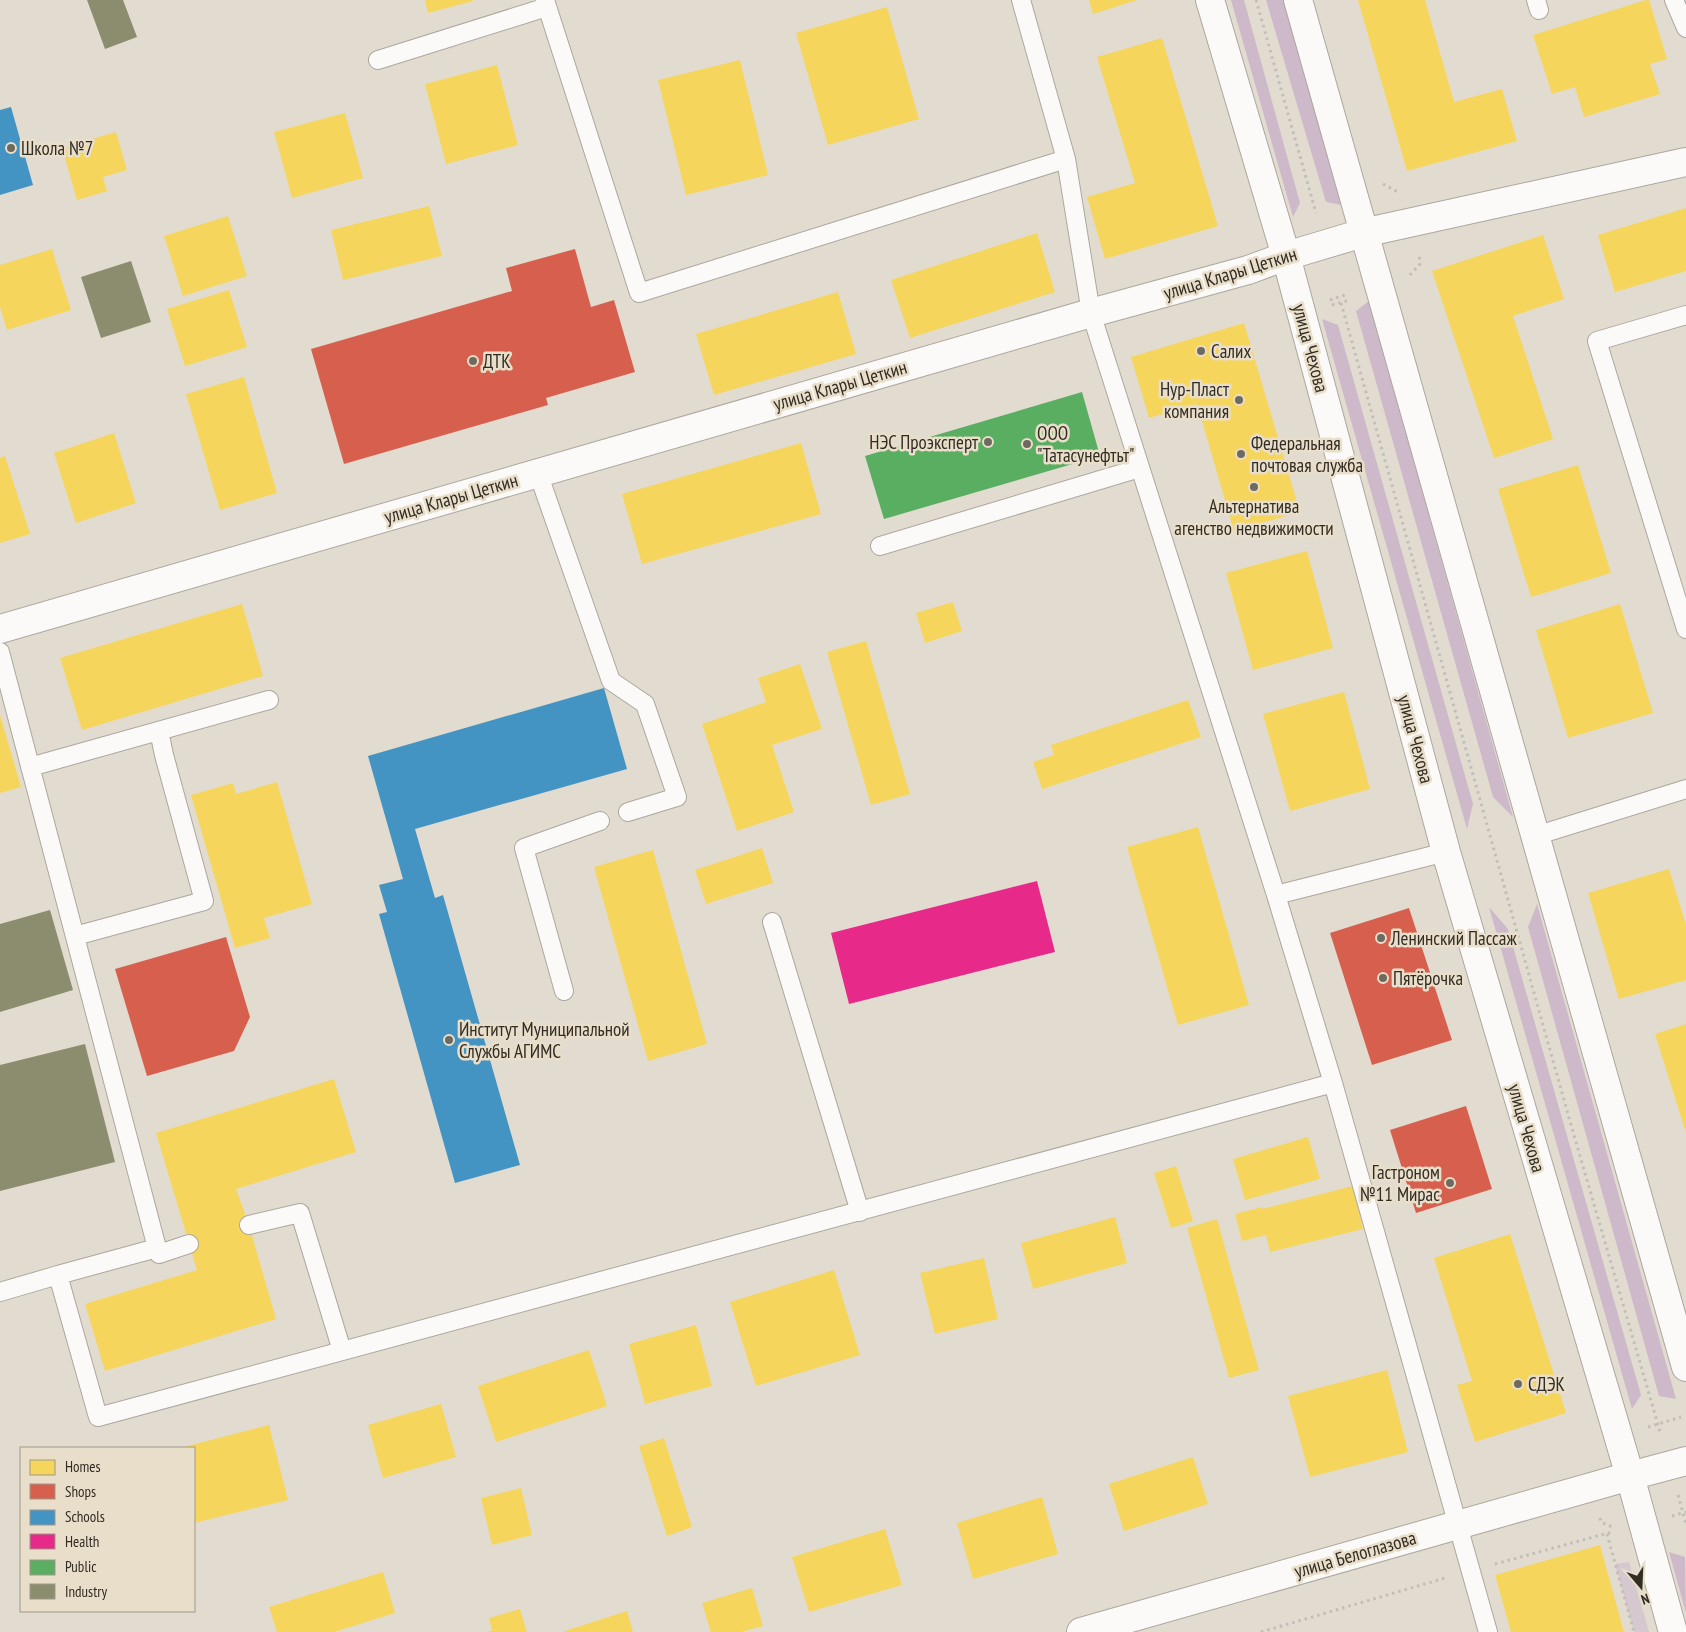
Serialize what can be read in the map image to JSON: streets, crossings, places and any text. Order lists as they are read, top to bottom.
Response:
{
  "streets": {
    "main road": ["улица Клары Цеткин", "улица Чехова", "улица Белоглазова"]
  },
  "crossings": [
    ["улица Клары Цеткин", "улица Чехова"],
    ["улица Чехова", "улица Белоглазова"]
  ],
  "places": [
    "Школа №7",
    "Салих",
    "ДТК",
    "Нур-Пласт компания",
    "НЭС Проэксперт",
    "ООО \"Татасунефтьт\"",
    "Федеральная почтовая служба",
    "Альтернатива агенство недвижимости",
    "Ленинский Пассаж",
    "Пятёрочка",
    "Институт Муниципальной Службы АГИМС",
    "Гастроном №11 Мирас",
    "СДЭК"
  ],
  "legend": [
    "Homes",
    "Shops",
    "Schools",
    "Health",
    "Public",
    "Industry"
  ],
  "north": "bottom"
}
